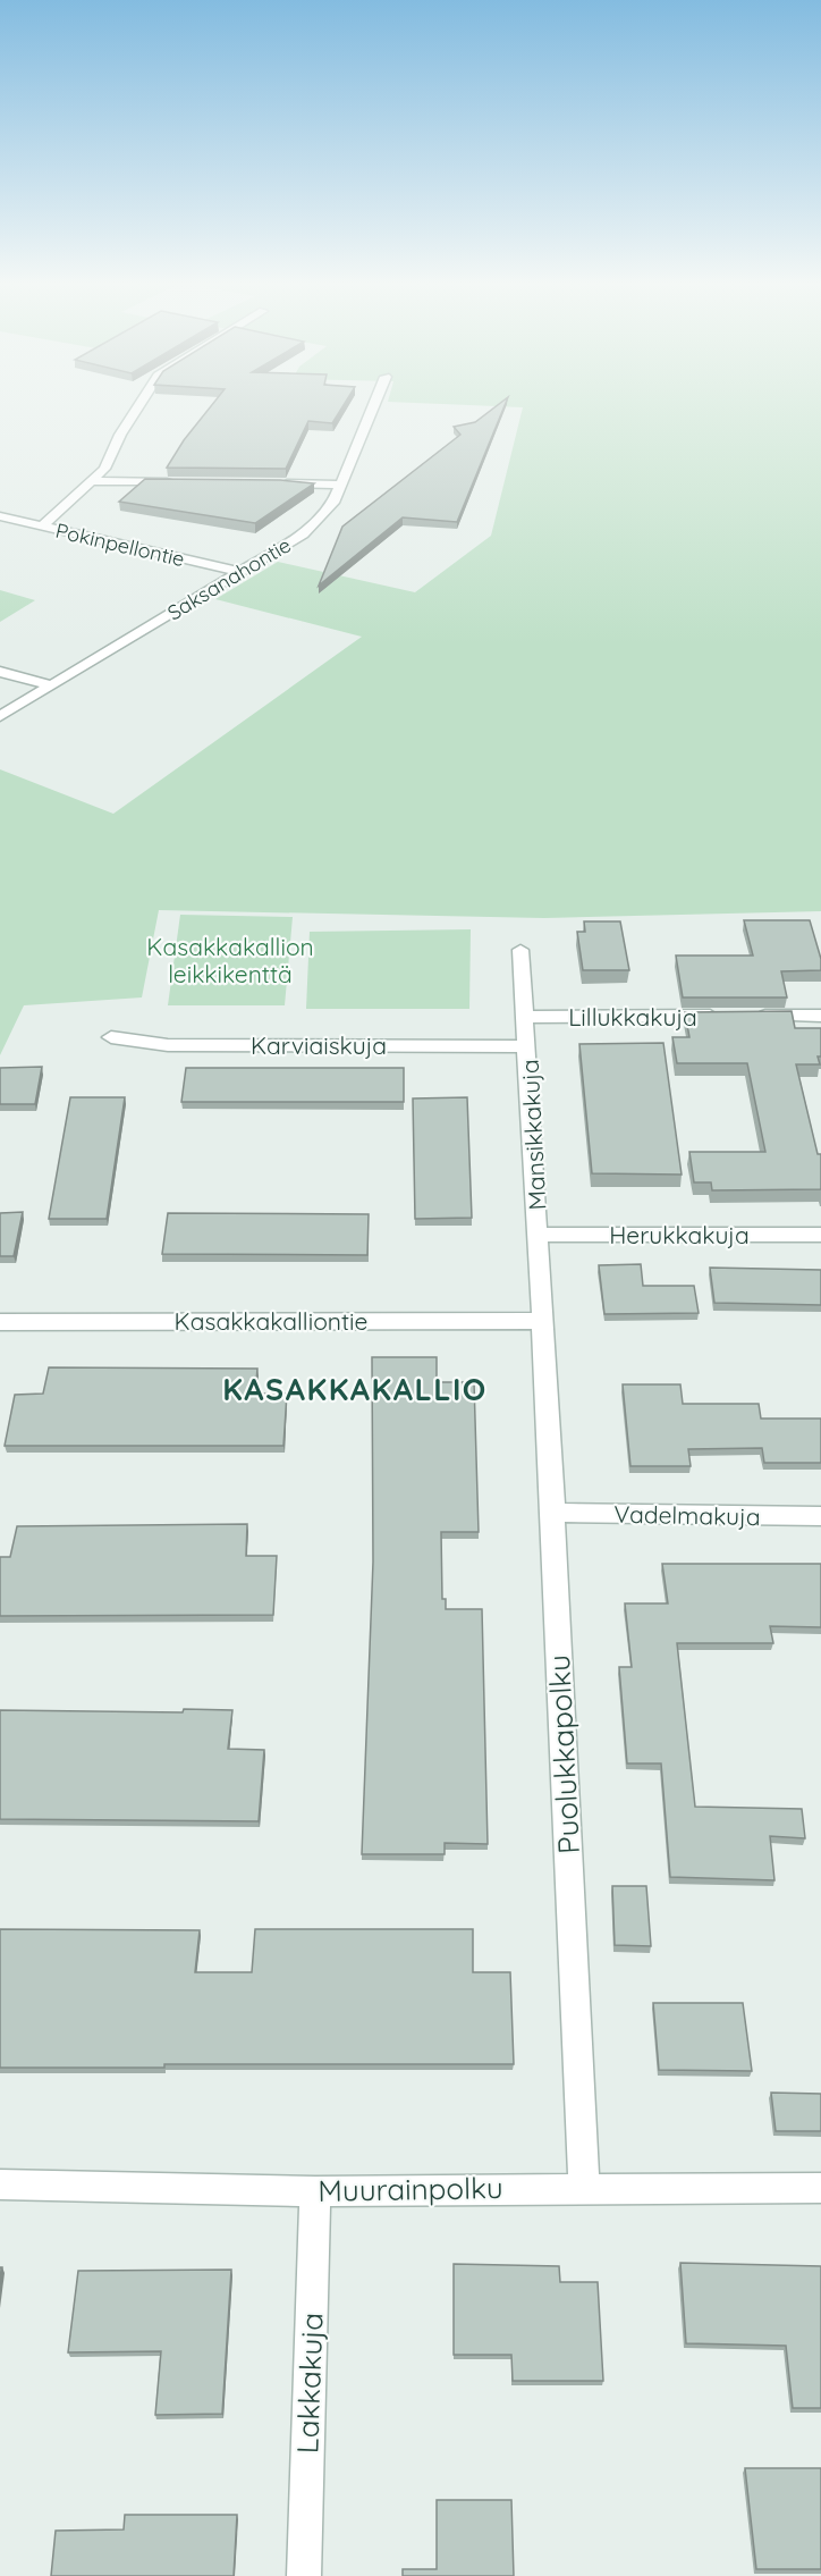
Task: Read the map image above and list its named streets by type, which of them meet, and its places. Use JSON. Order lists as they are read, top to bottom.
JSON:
{
  "streets": {
    "street": [
      "Pokinpellontie",
      "Saksanahontie",
      "Lillukkakuja",
      "Karviaiskuja",
      "Mansikkakuja",
      "Herukkakuja",
      "Kasakkakalliontie",
      "Vadelmakuja",
      "Puolukkapolku",
      "Muurainpolku",
      "Lakkakuja"
    ]
  },
  "crossings": [
    ["Pokinpellontie", "Saksanahontie"],
    ["Lillukkakuja", "Mansikkakuja"],
    ["Karviaiskuja", "Mansikkakuja"],
    ["Mansikkakuja", "Herukkakuja"],
    ["Mansikkakuja", "Kasakkakalliontie"],
    ["Mansikkakuja", "Puolukkapolku"],
    ["Kasakkakalliontie", "Puolukkapolku"],
    ["Vadelmakuja", "Puolukkapolku"],
    ["Puolukkapolku", "Muurainpolku"],
    ["Muurainpolku", "Lakkakuja"]
  ],
  "districts": ["KASAKKAKALLIO"],
  "parks": ["Kasakkakallion leikkikenttä"]
}
